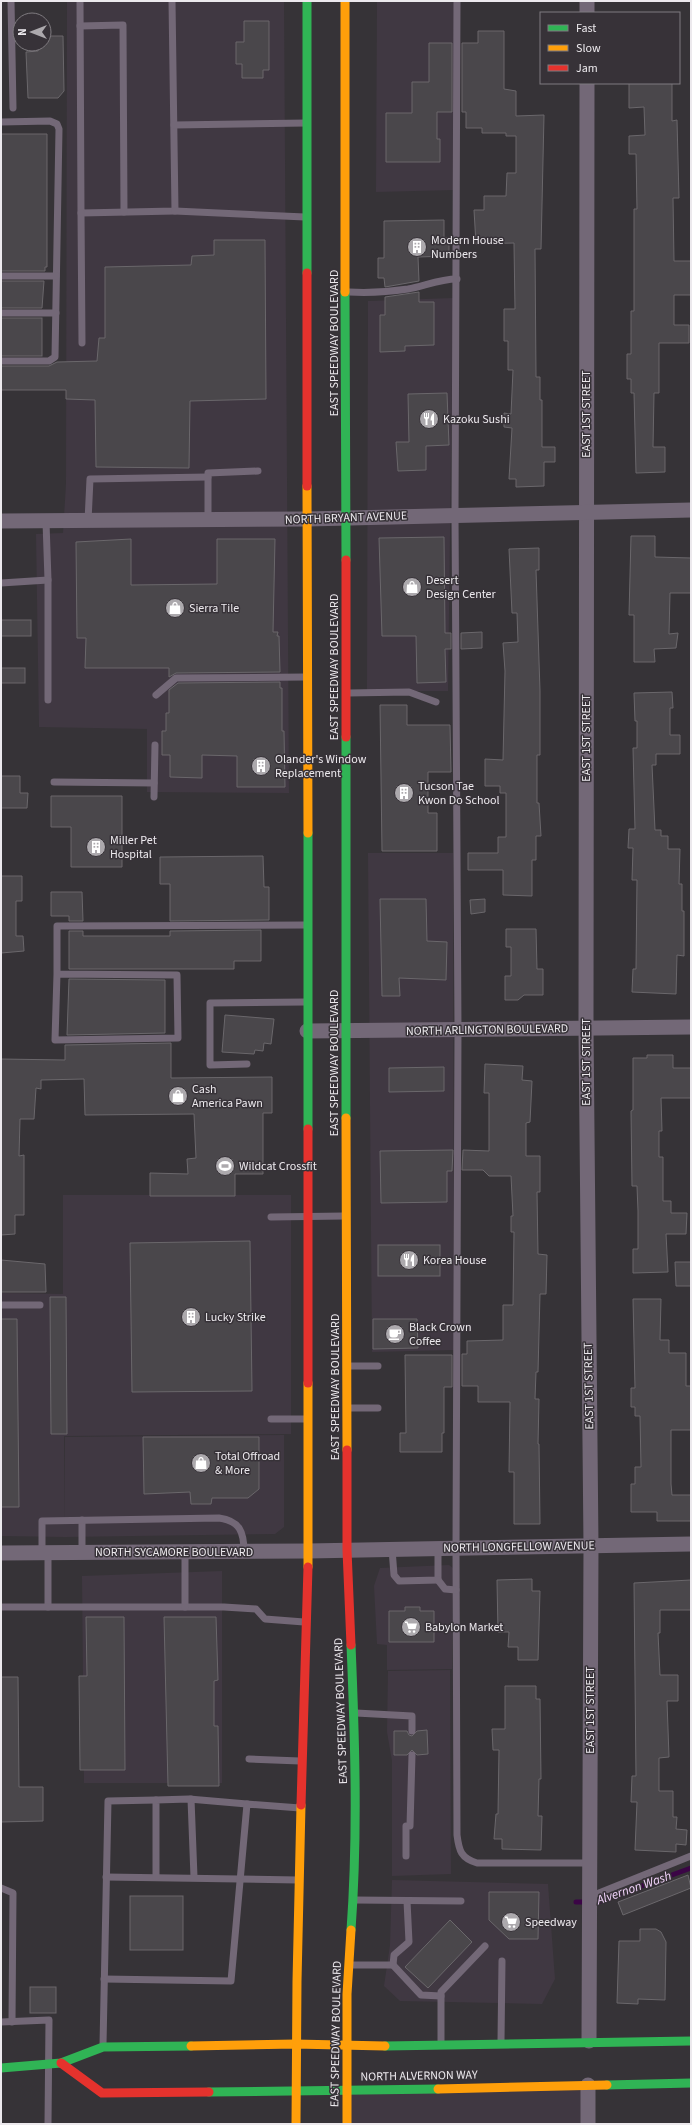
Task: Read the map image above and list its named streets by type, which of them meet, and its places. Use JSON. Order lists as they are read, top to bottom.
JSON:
{
  "streets": {
    "main road": ["EAST SPEEDWAY BOULEVARD", "NORTH ALVERNON WAY"],
    "street": [
      "EAST 1ST STREET",
      "NORTH BRYANT AVENUE",
      "NORTH ARLINGTON BOULEVARD",
      "NORTH LONGFELLOW AVENUE",
      "NORTH SYCAMORE BOULEVARD"
    ]
  },
  "crossings": [
    ["EAST SPEEDWAY BOULEVARD", "NORTH BRYANT AVENUE"],
    ["EAST SPEEDWAY BOULEVARD", "NORTH ARLINGTON BOULEVARD"],
    ["EAST SPEEDWAY BOULEVARD", "NORTH LONGFELLOW AVENUE"],
    ["EAST SPEEDWAY BOULEVARD", "NORTH SYCAMORE BOULEVARD"],
    ["EAST SPEEDWAY BOULEVARD", "NORTH ALVERNON WAY"],
    ["EAST 1ST STREET", "NORTH BRYANT AVENUE"],
    ["EAST 1ST STREET", "NORTH ARLINGTON BOULEVARD"],
    ["EAST 1ST STREET", "NORTH LONGFELLOW AVENUE"],
    ["NORTH LONGFELLOW AVENUE", "NORTH SYCAMORE BOULEVARD"]
  ],
  "water": ["Alvernon Wash"],
  "places": {
    "building": [
      "Modern House Numbers",
      "Olander's Window Replacement",
      "Tucson Tae Kwon Do School",
      "Miller Pet Hospital",
      "Lucky Strike"
    ],
    "restaurant": ["Kazoku Sushi", "Korea House"],
    "shop": [
      "Desert Design Center",
      "Sierra Tile",
      "Cash America Pawn",
      "Total Offroad & More"
    ],
    "sports": ["Wildcat Crossfit"],
    "cafe": ["Black Crown Coffee"],
    "supermarket": ["Babylon Market", "Speedway"]
  },
  "legend": ["Fast", "Slow", "Jam"],
  "north": "left"
}
